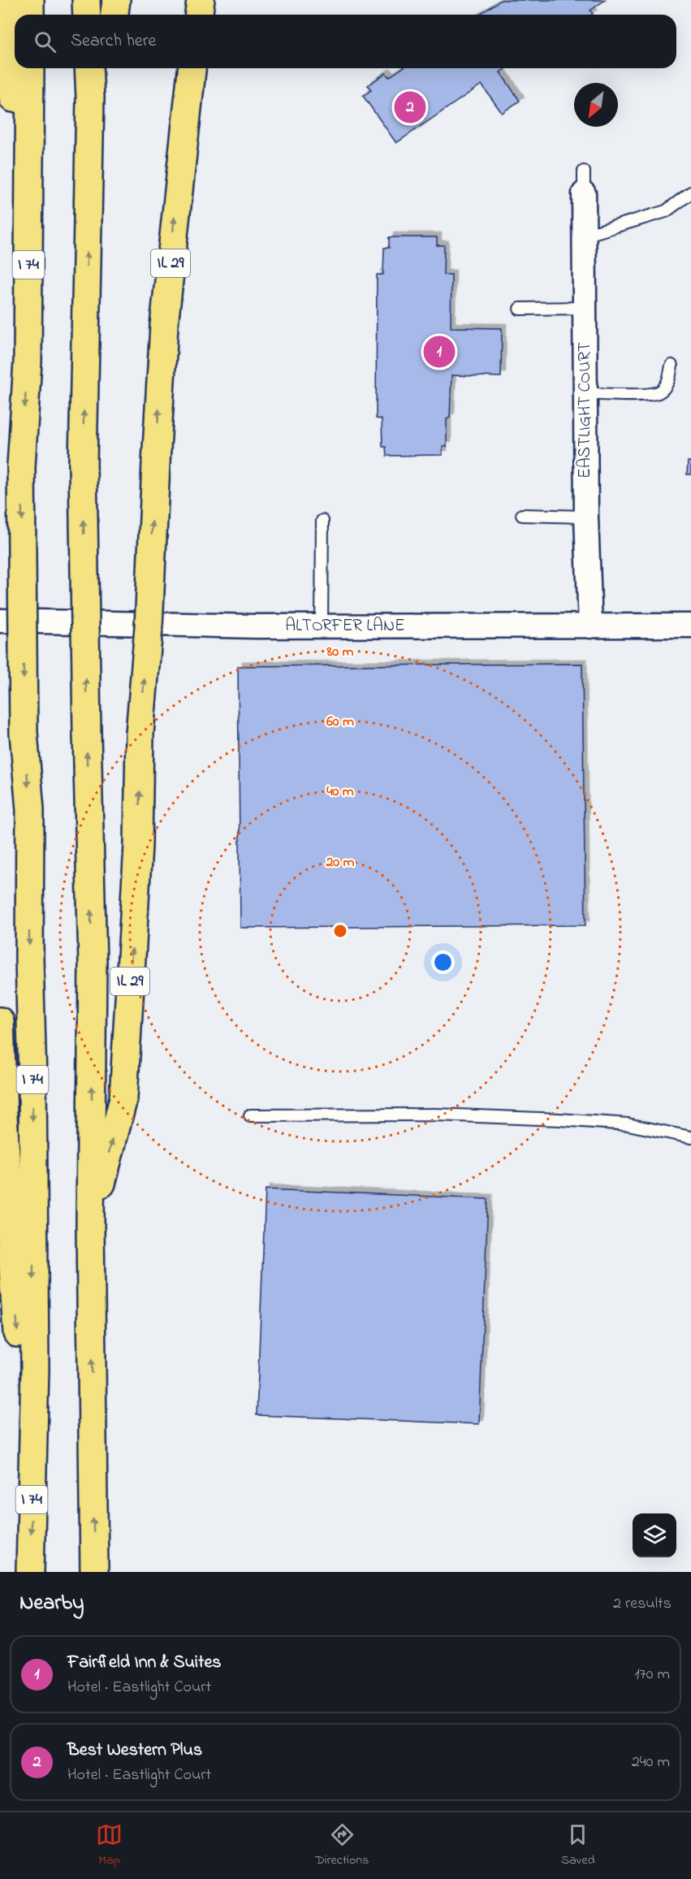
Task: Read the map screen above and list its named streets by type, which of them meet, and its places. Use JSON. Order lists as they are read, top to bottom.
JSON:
{
  "streets": {
    "highway": ["IL 29", "I 74"],
    "street": ["EASTLIGHT COURT", "ALTORFER LANE"]
  },
  "crossings": [
    ["EASTLIGHT COURT", "ALTORFER LANE"]
  ],
  "north": "bottom left",
  "page": {
    "search": "Search here",
    "pins": ["2", "1"],
    "heading": ["Nearby", "2 results"],
    "list": [
      {
        "mark": "1",
        "name": "Fairfield Inn & Suites",
        "note": "Hotel · Eastlight Court",
        "value": "170 m"
      },
      {
        "mark": "2",
        "name": "Best Western Plus",
        "note": "Hotel · Eastlight Court",
        "value": "240 m"
      }
    ],
    "nav": ["Map", "Directions", "Saved"]
  },
  "rings": [
    "80 m",
    "60 m",
    "40 m",
    "20 m"
  ]
}
